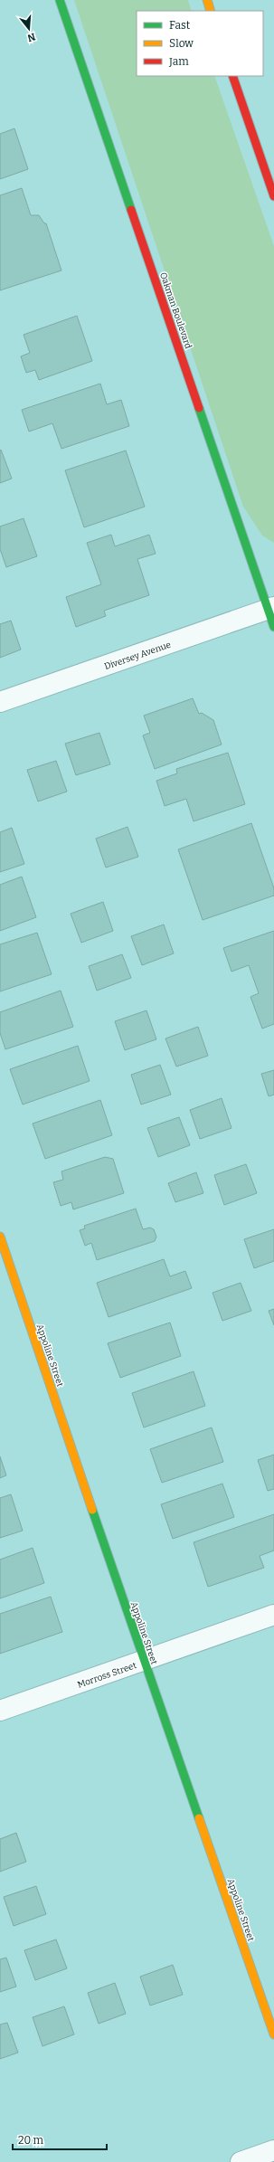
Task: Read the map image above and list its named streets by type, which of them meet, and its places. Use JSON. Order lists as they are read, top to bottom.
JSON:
{
  "streets": {
    "street": [
      "Oakman Boulevard",
      "Diversey Avenue",
      "Appoline Street",
      "Morross Street"
    ]
  },
  "crossings": [
    ["Oakman Boulevard", "Diversey Avenue"],
    ["Appoline Street", "Morross Street"]
  ],
  "legend": ["Fast", "Slow", "Jam"],
  "scale_bar": "20 m",
  "north": "bottom"
}
